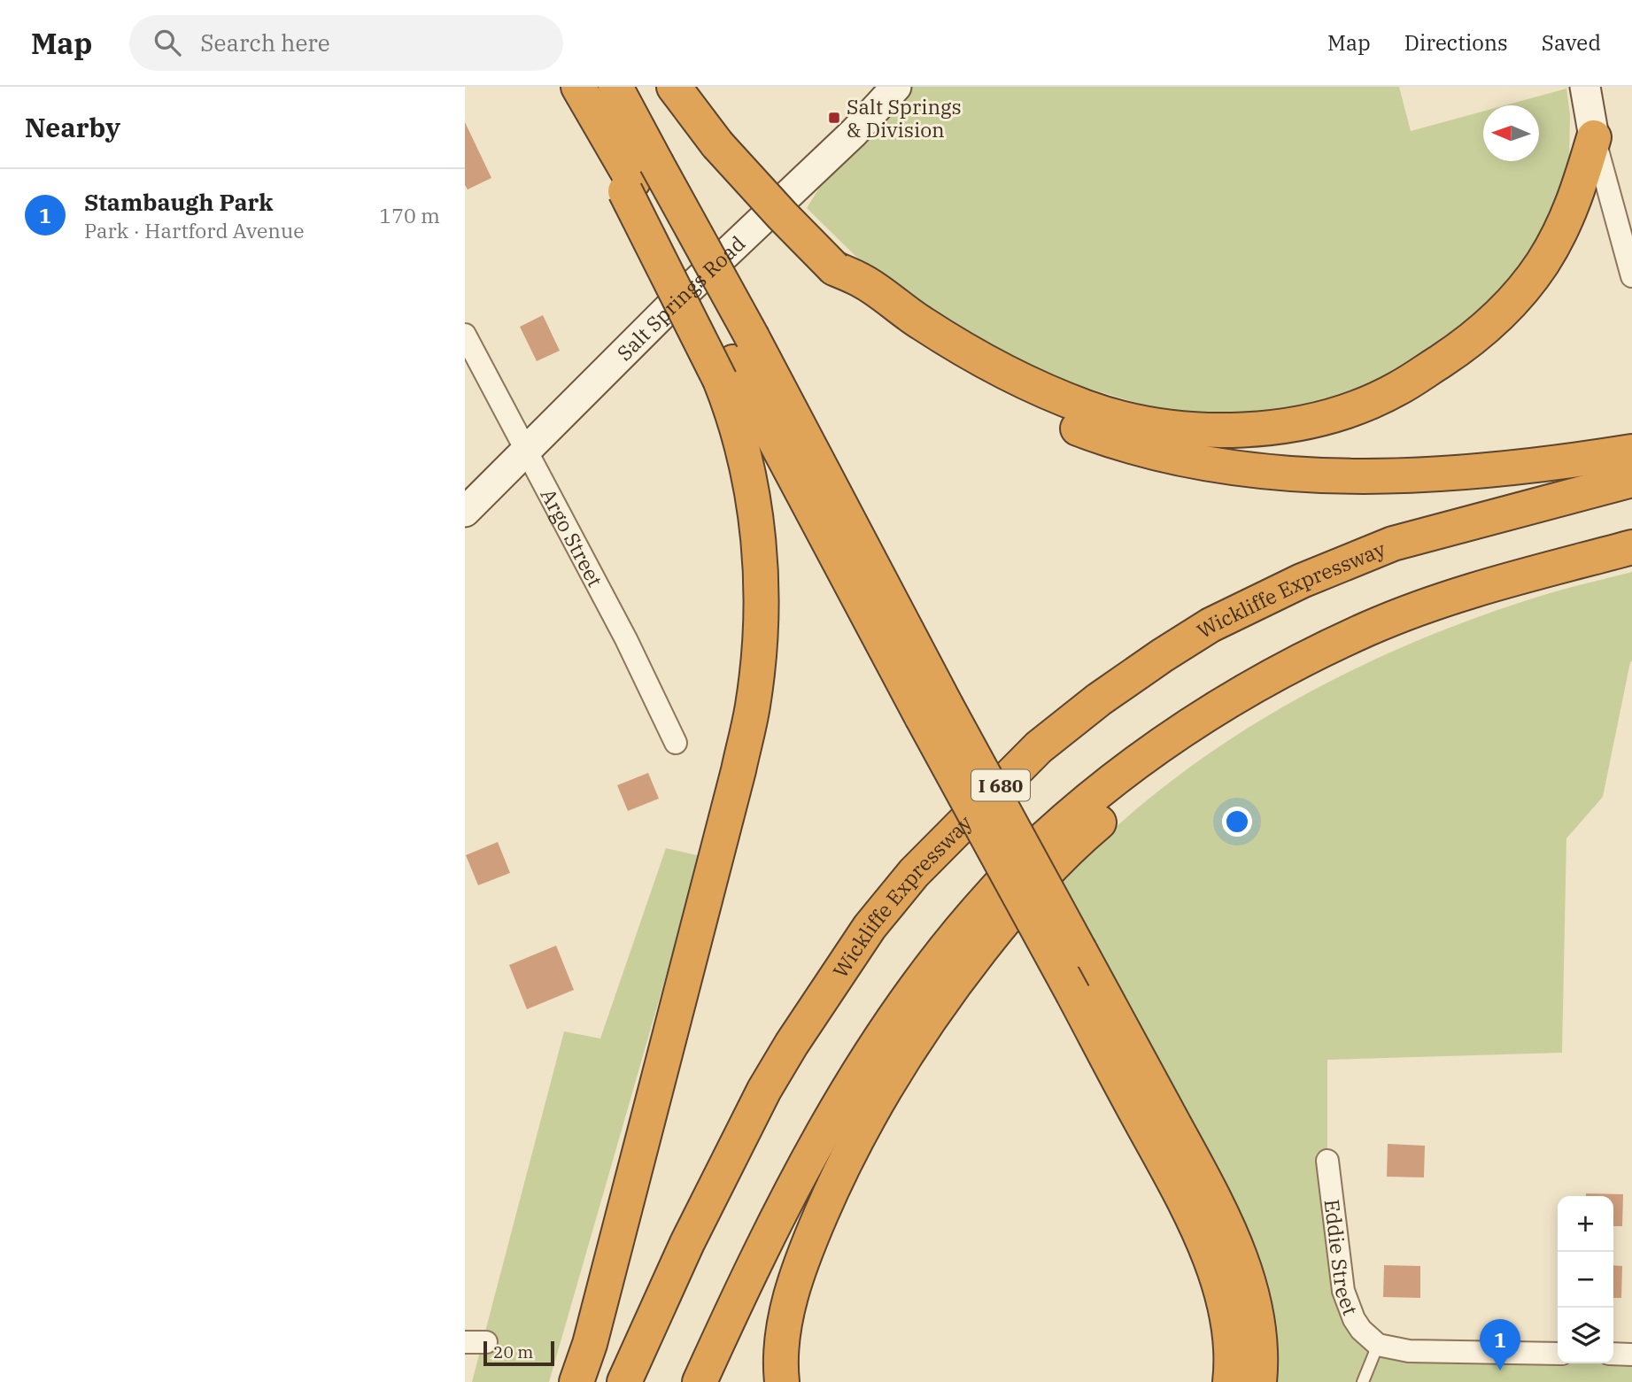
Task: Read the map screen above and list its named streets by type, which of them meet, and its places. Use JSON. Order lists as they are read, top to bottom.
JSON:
{
  "streets": {
    "highway": ["Wickliffe Expressway", "I 680"],
    "street": ["Salt Springs Road", "Argo Street", "Eddie Street"]
  },
  "crossings": [
    ["Salt Springs Road", "Argo Street"]
  ],
  "places": {
    "transit": ["Salt Springs & Division"]
  },
  "scale_bar": "20 m",
  "north": "left",
  "page": {
    "header": "Map",
    "search": "Search here",
    "nav": ["Map", "Directions", "Saved"],
    "heading": "Nearby",
    "list": [
      {
        "mark": "1",
        "name": "Stambaugh Park",
        "note": "Park · Hartford Avenue",
        "value": "170 m"
      }
    ],
    "map_buttons": ["+", "−"],
    "pins": "1",
    "scale": "20 m"
  }
}
